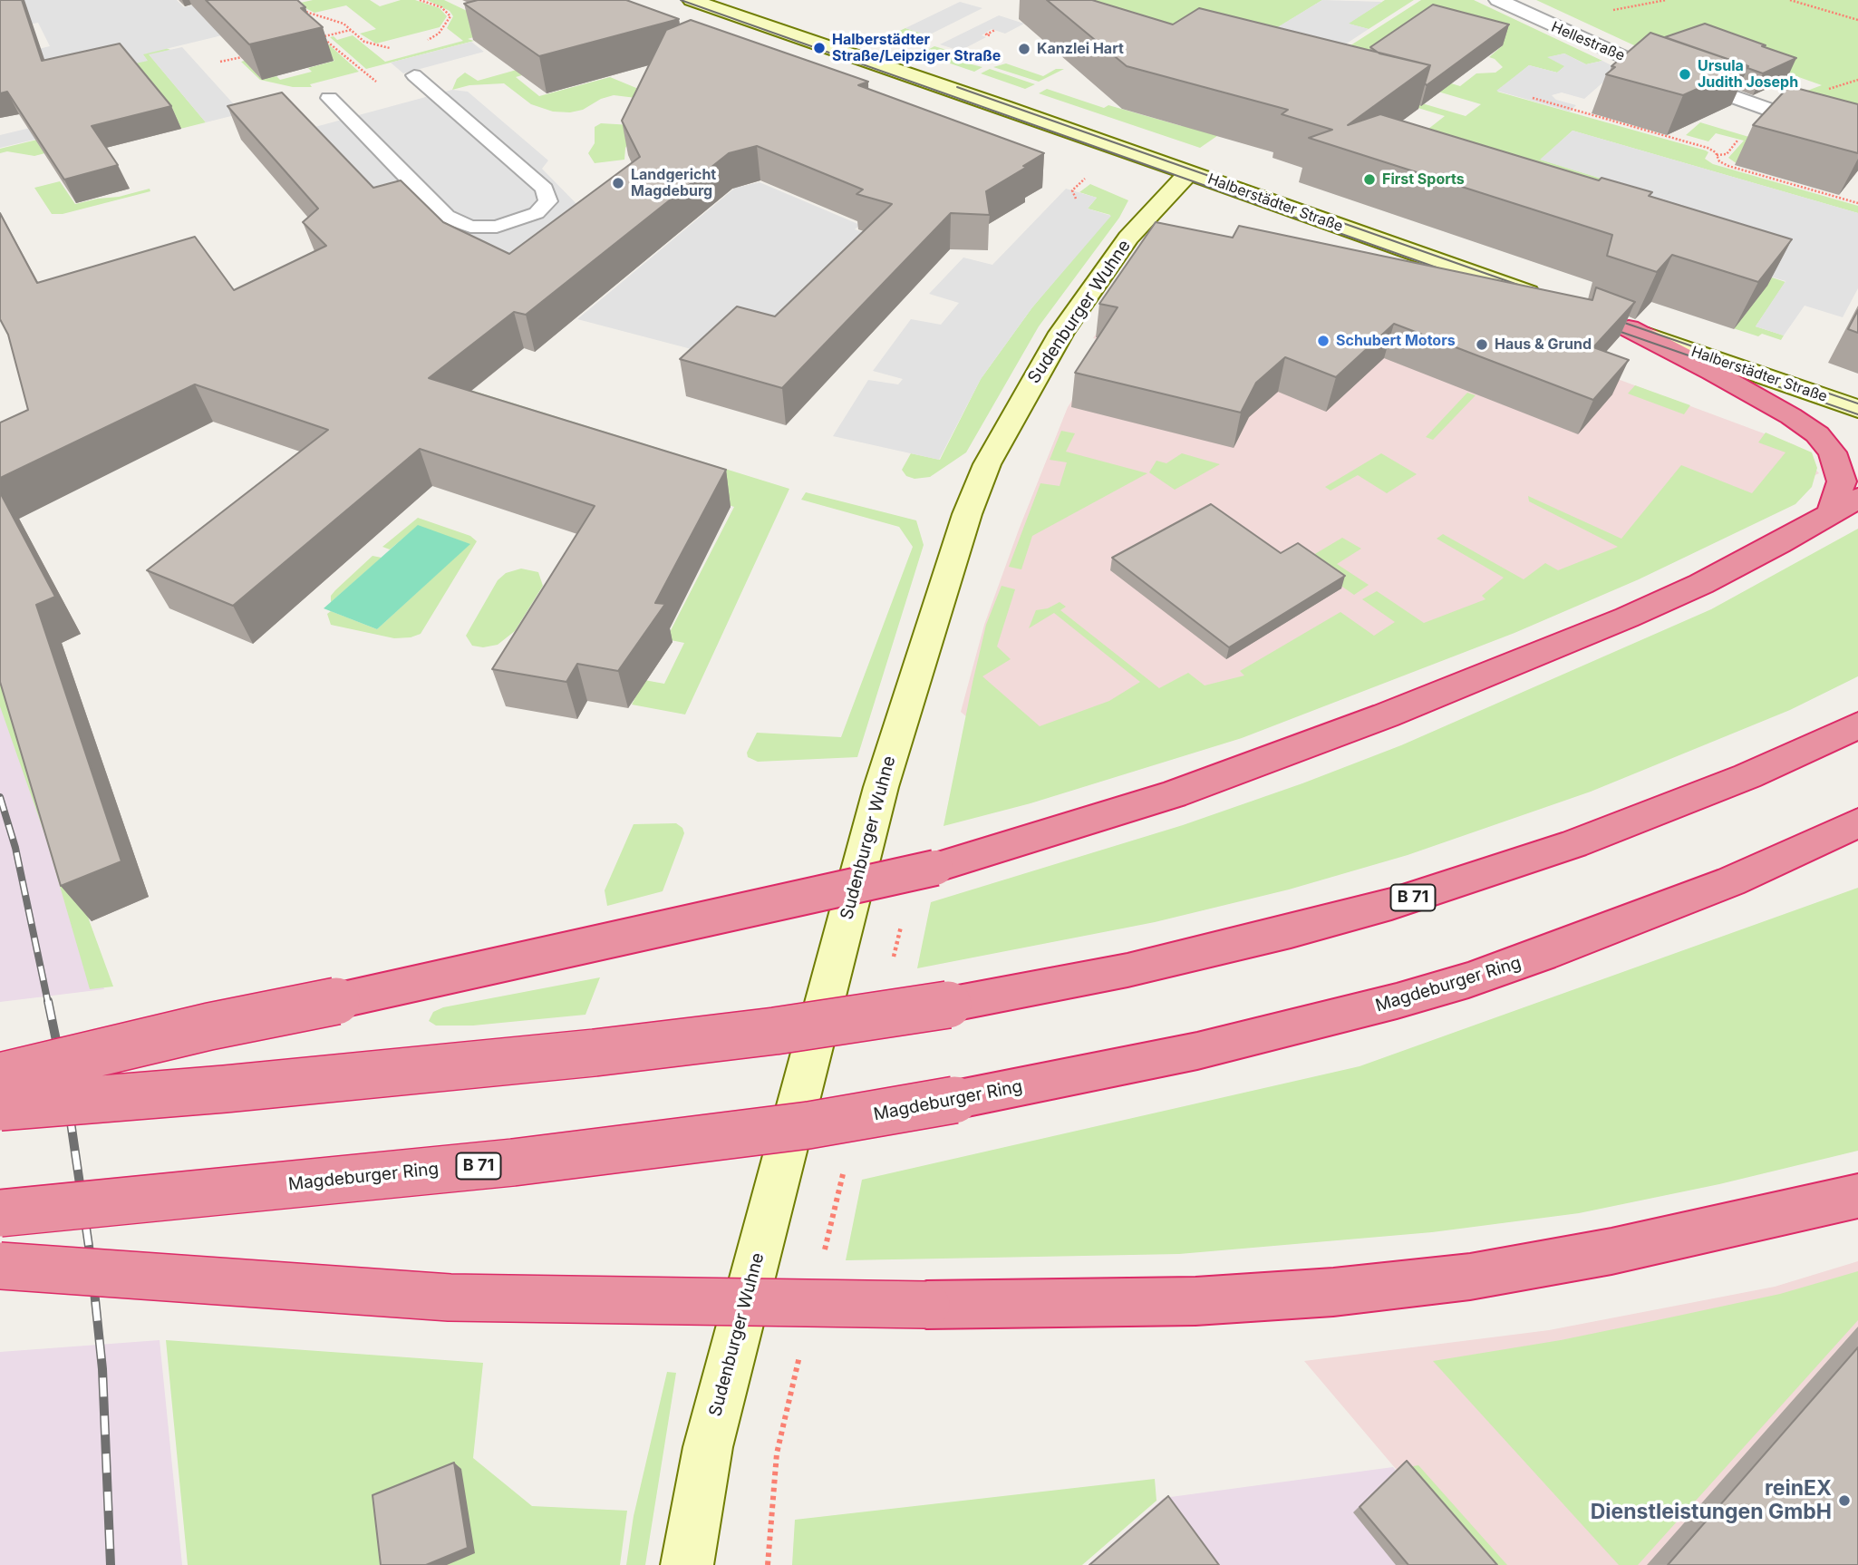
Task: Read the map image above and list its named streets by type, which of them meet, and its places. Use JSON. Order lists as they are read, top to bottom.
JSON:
{
  "streets": {
    "highway": ["B 71", "Magdeburger Ring"],
    "main road": ["Halberstädter Straße", "Sudenburger Wuhne"],
    "street": ["Hellestraße"]
  },
  "crossings": [
    ["Halberstädter Straße", "Sudenburger Wuhne"]
  ],
  "places": [
    "Halberstädter Straße/Leipziger Straße",
    "Kanzlei Hart",
    "Ursula Judith Joseph",
    "First Sports",
    "Landgericht Magdeburg",
    "Schubert Motors",
    "Haus & Grund",
    "reinEX Dienstleistungen GmbH"
  ]
}
